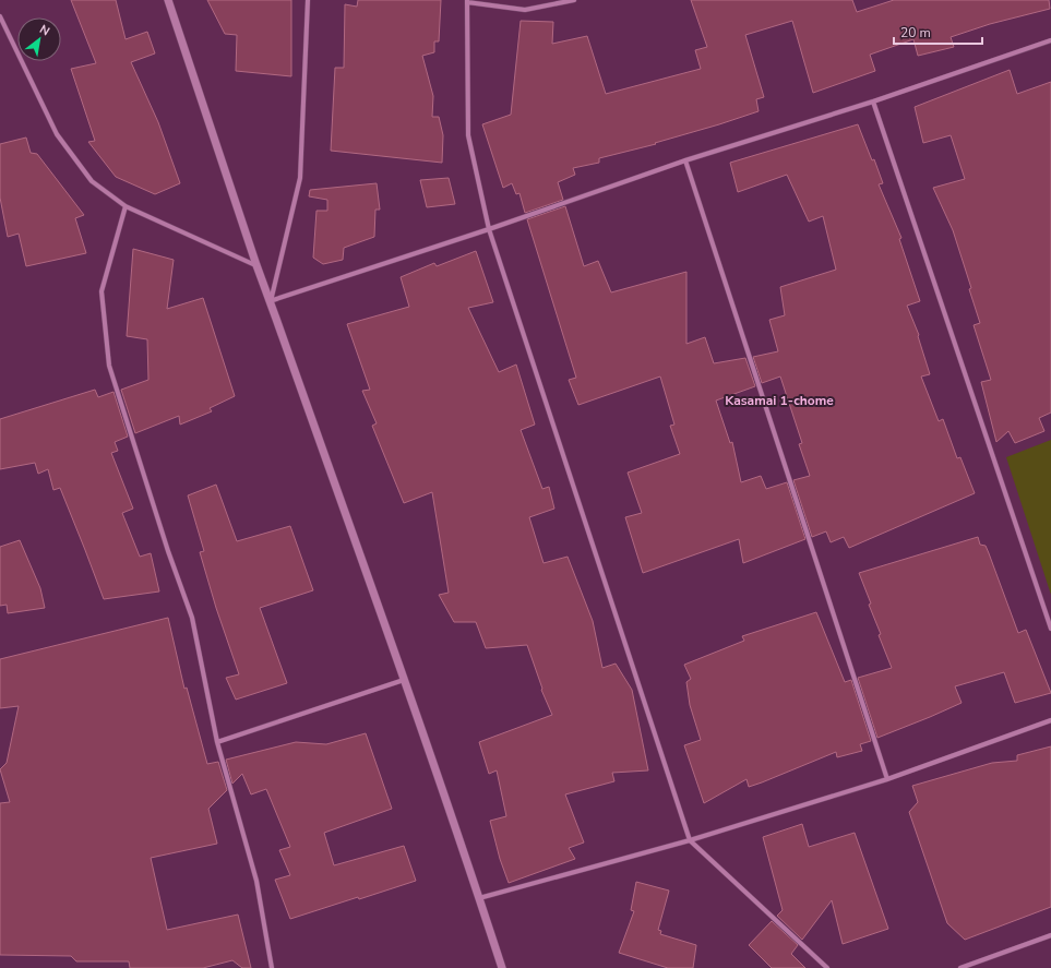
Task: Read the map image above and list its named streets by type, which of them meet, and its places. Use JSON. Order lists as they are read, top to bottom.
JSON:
{
  "districts": ["Kasamai 1-chome"],
  "scale_bar": "20 m",
  "north": "top right"
}
